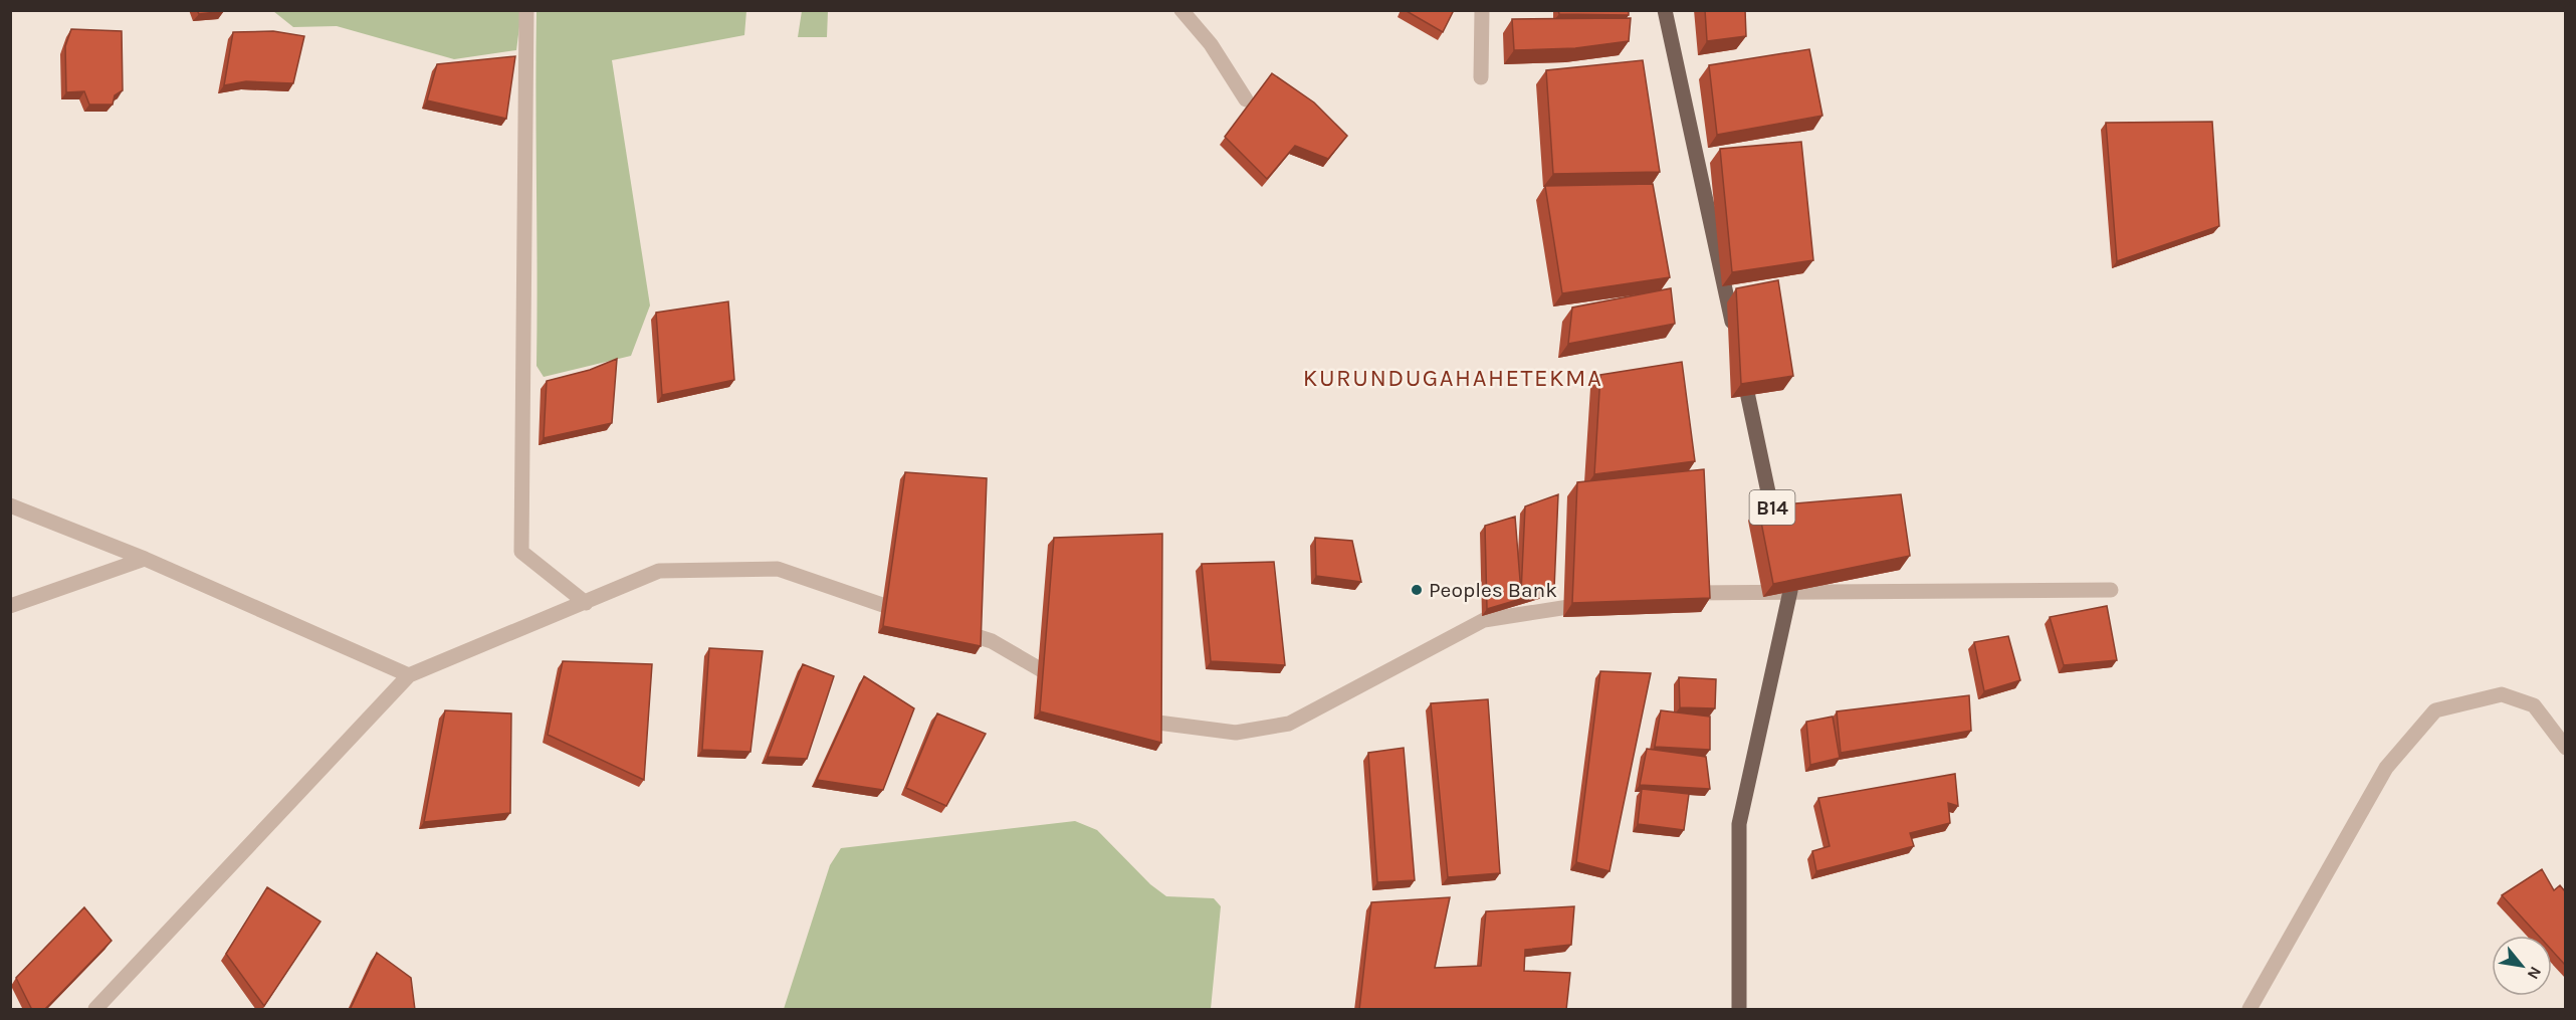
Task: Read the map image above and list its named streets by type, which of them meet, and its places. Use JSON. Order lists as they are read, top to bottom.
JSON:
{
  "streets": {
    "main road": ["B14"]
  },
  "districts": ["KURUNDUGAHAHETEKMA"],
  "places": ["Peoples Bank"],
  "north": "bottom right"
}
